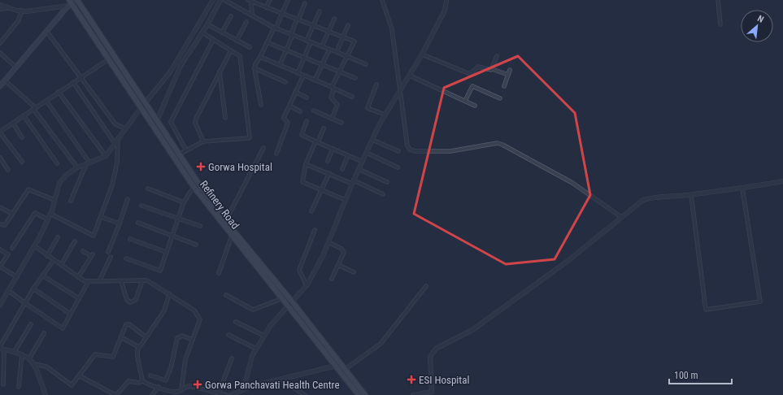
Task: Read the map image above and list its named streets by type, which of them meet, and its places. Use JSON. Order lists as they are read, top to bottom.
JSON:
{
  "streets": {
    "main road": ["Refinery Road"]
  },
  "places": {
    "health": ["Gorwa Hospital", "ESI Hospital", "Gorwa Panchavati Health Centre"]
  },
  "scale_bar": "100 m",
  "north": "top right"
}
